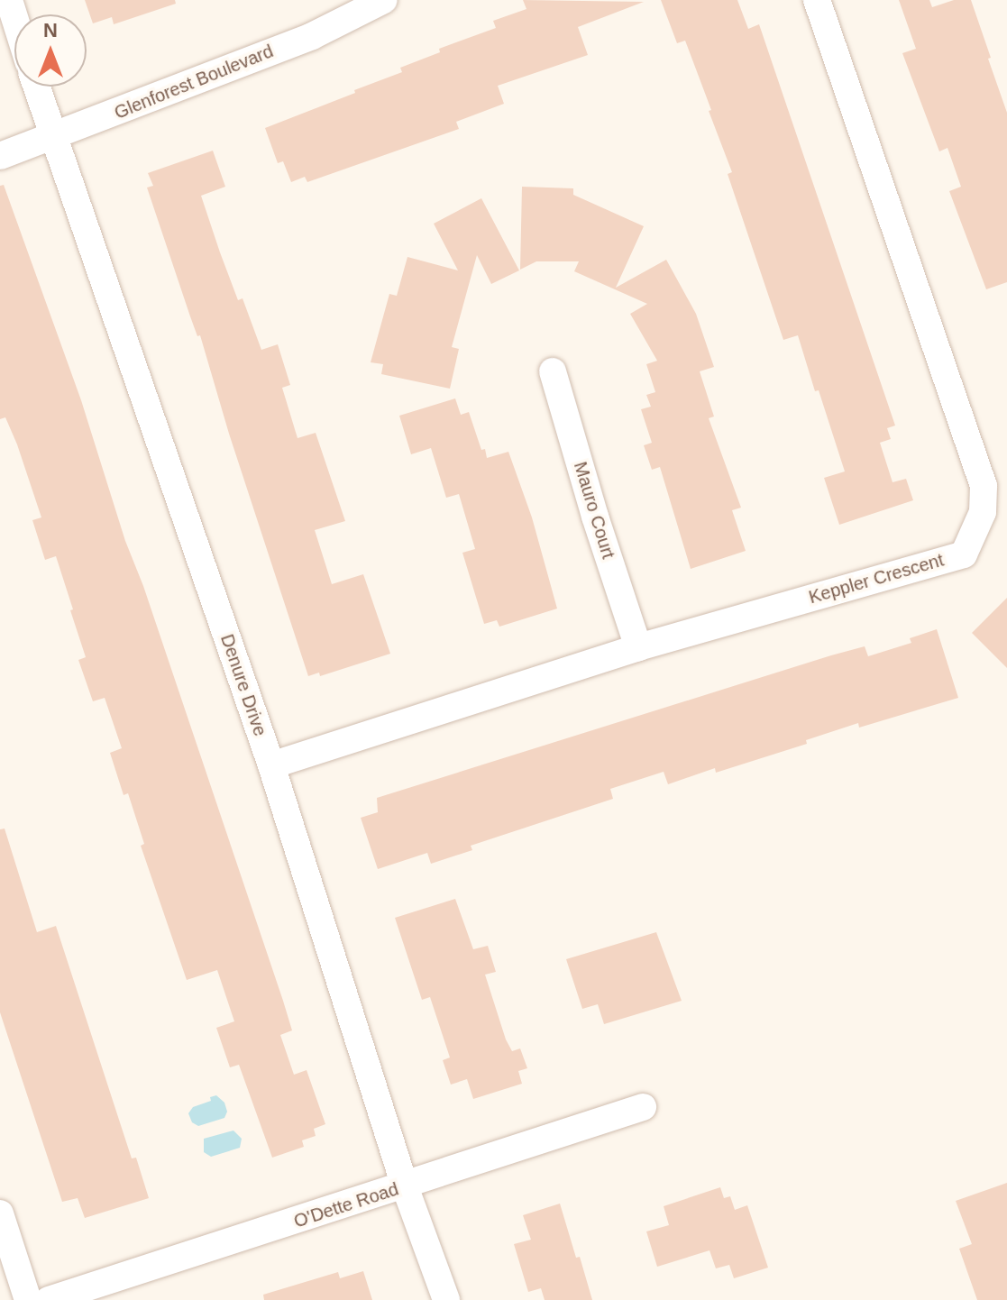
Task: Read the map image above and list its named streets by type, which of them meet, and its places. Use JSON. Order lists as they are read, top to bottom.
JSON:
{
  "streets": {
    "street": [
      "Glenforest Boulevard",
      "Mauro Court",
      "Keppler Crescent",
      "Denure Drive",
      "O'Dette Road"
    ]
  },
  "crossings": [
    ["Glenforest Boulevard", "Denure Drive"],
    ["Mauro Court", "Keppler Crescent"],
    ["Keppler Crescent", "Denure Drive"],
    ["Denure Drive", "O'Dette Road"]
  ],
  "north": "top"
}
